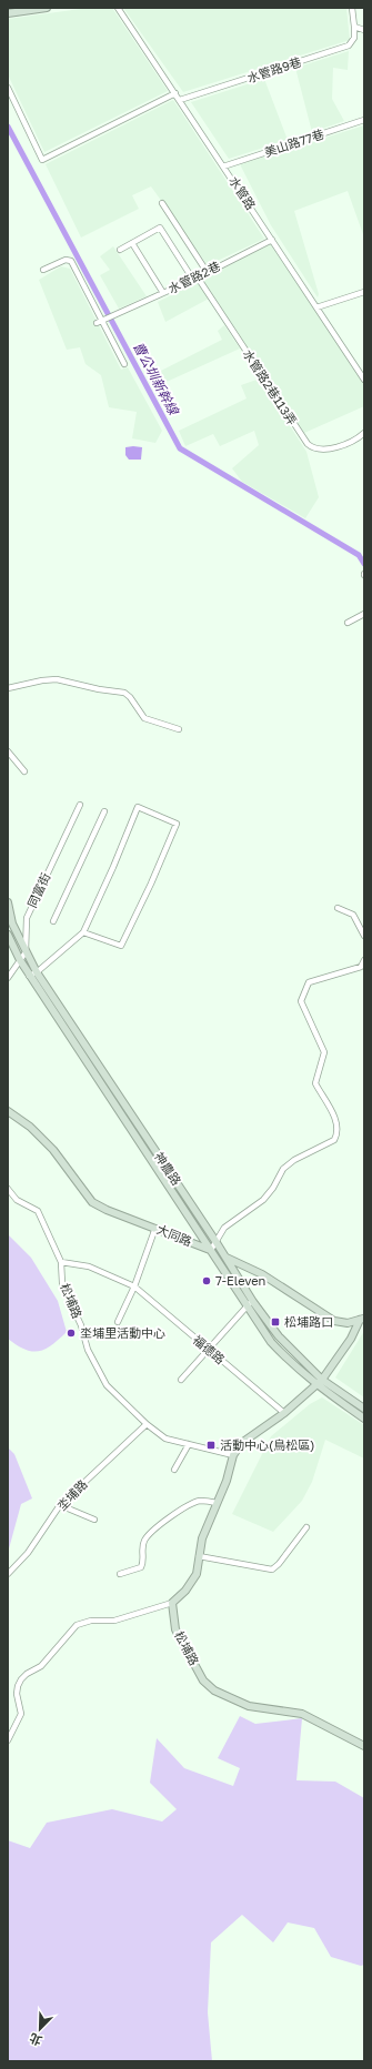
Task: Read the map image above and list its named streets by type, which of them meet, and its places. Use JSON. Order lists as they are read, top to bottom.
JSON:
{
  "streets": {
    "street": [
      "水管路9巷",
      "美山路77巷",
      "水管路",
      "水管路2巷",
      "水管路2巷113弄",
      "同富街",
      "神農路",
      "大同路",
      "松埔路",
      "福德路",
      "坔埔路"
    ]
  },
  "crossings": [
    ["水管路9巷", "水管路"],
    ["美山路77巷", "水管路"],
    ["水管路", "水管路2巷"],
    ["水管路2巷", "水管路2巷113弄"],
    ["同富街", "神農路"],
    ["神農路", "大同路"],
    ["松埔路", "福德路"],
    ["松埔路", "坔埔路"]
  ],
  "water": ["曹公圳新幹線"],
  "places": {
    "other": ["7-Eleven", "坔埔里活動中心"],
    "transit": ["松埔路口", "活動中心(鳥松區)"]
  },
  "north": "bottom left"
}
